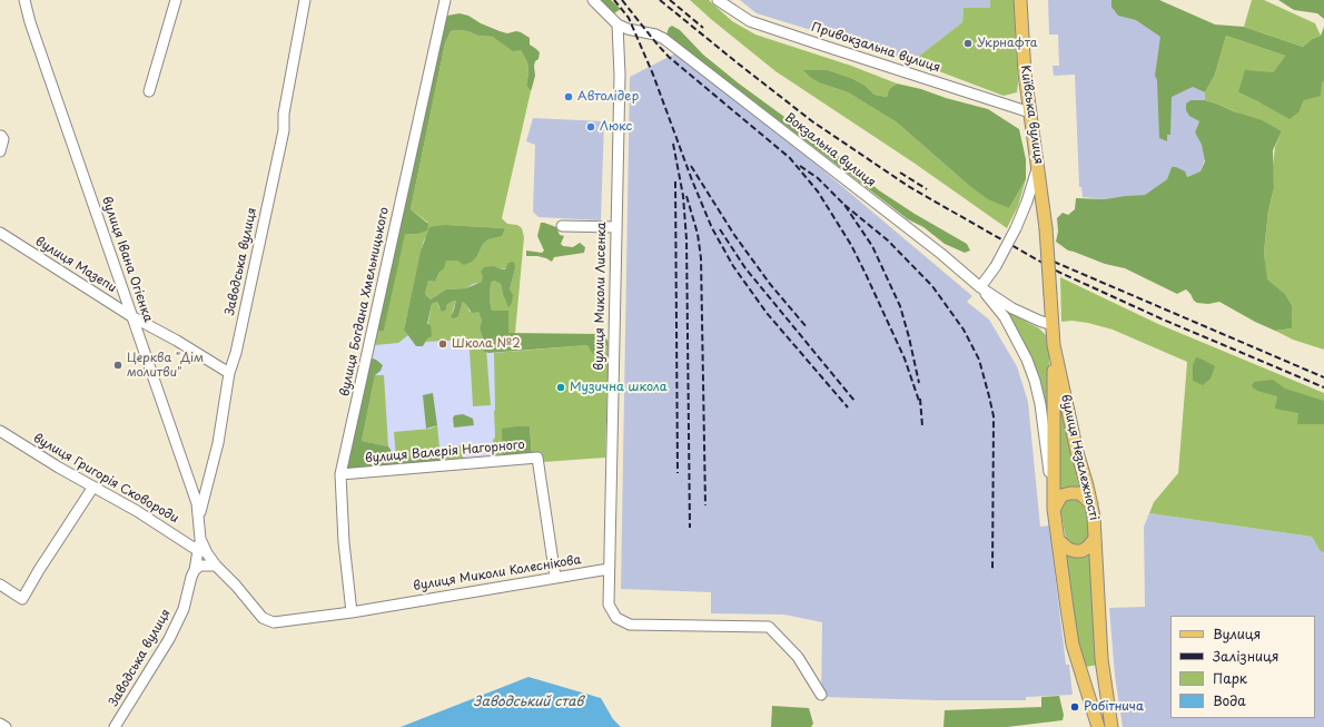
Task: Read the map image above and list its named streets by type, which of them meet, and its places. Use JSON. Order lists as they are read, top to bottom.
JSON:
{
  "streets": {
    "main road": ["Київська вулиця", "вулиця Незалежності"],
    "street": [
      "Привокзальна вулиця",
      "Вокзальна вулиця",
      "вулиця Івана Огієнка",
      "Заводська вулиця",
      "вулиця Мазепи",
      "вулиця Миколи Лисенка",
      "вулиця Богдана Хмельницького",
      "вулиця Валерія Нагорного",
      "вулиця Григорія Сковороди",
      "вулиця Миколи Колеснікова"
    ]
  },
  "crossings": [
    ["Привокзальна вулиця", "Київська вулиця"],
    ["Київська вулиця", "вулиця Незалежності"],
    ["Вокзальна вулиця", "вулиця Миколи Лисенка"],
    ["Вокзальна вулиця", "вулиця Незалежності"],
    ["вулиця Івана Огієнка", "Заводська вулиця"],
    ["вулиця Івана Огієнка", "вулиця Мазепи"],
    ["Заводська вулиця", "вулиця Мазепи"],
    ["Заводська вулиця", "вулиця Григорія Сковороди"],
    ["Заводська вулиця", "вулиця Миколи Колеснікова"],
    ["вулиця Миколи Лисенка", "вулиця Миколи Колеснікова"],
    ["вулиця Богдана Хмельницького", "вулиця Валерія Нагорного"],
    ["вулиця Богдана Хмельницького", "вулиця Миколи Колеснікова"],
    ["вулиця Валерія Нагорного", "вулиця Миколи Колеснікова"]
  ],
  "water": ["Заводський став"],
  "places": [
    "Укрнафта",
    "Автолідер",
    "Люкс",
    "Школа №2",
    "Церква \"Дім молитви\"",
    "Музична школа",
    "Робітнича"
  ],
  "legend": [
    "Вулиця",
    "Залізниця",
    "Парк",
    "Вода"
  ]
}
